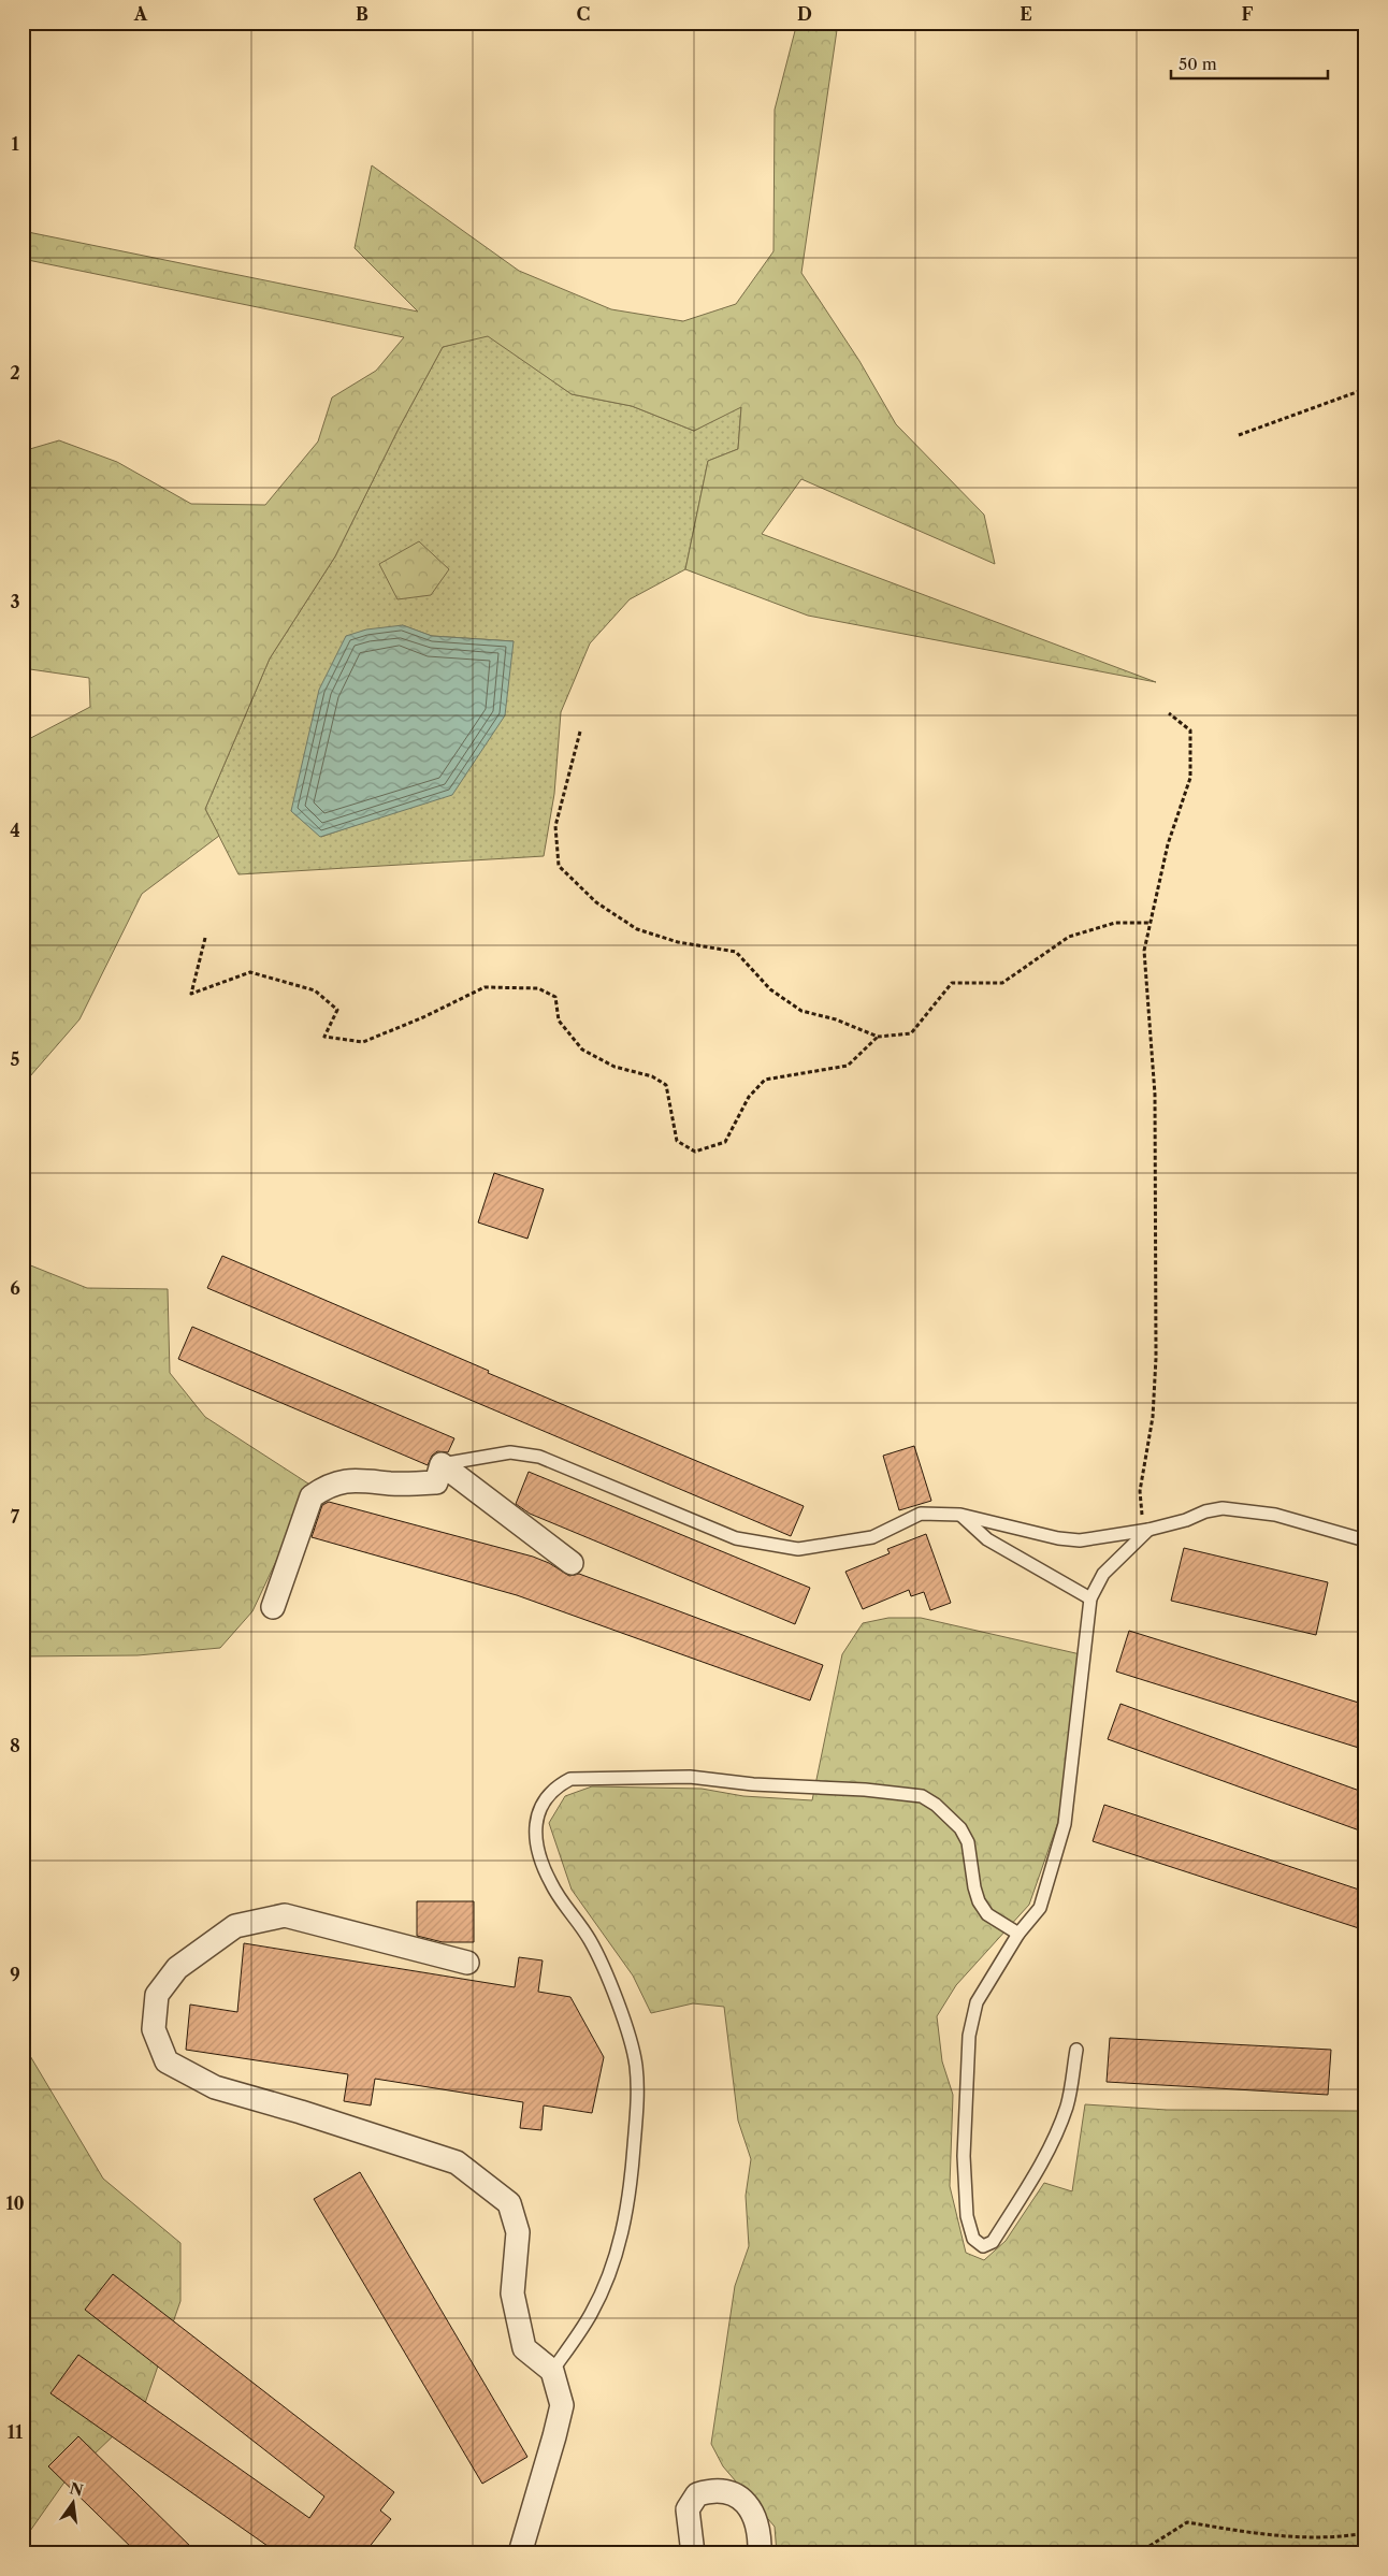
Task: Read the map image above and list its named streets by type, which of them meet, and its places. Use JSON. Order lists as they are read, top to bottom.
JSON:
{
  "scale_bar": "50 m",
  "north": "top",
  "grid": {
    "columns": [
      "A",
      "B",
      "C",
      "D",
      "E",
      "F"
    ],
    "rows": [
      "1",
      "2",
      "3",
      "4",
      "5",
      "6",
      "7",
      "8",
      "9",
      "10",
      "11"
    ]
  }
}
